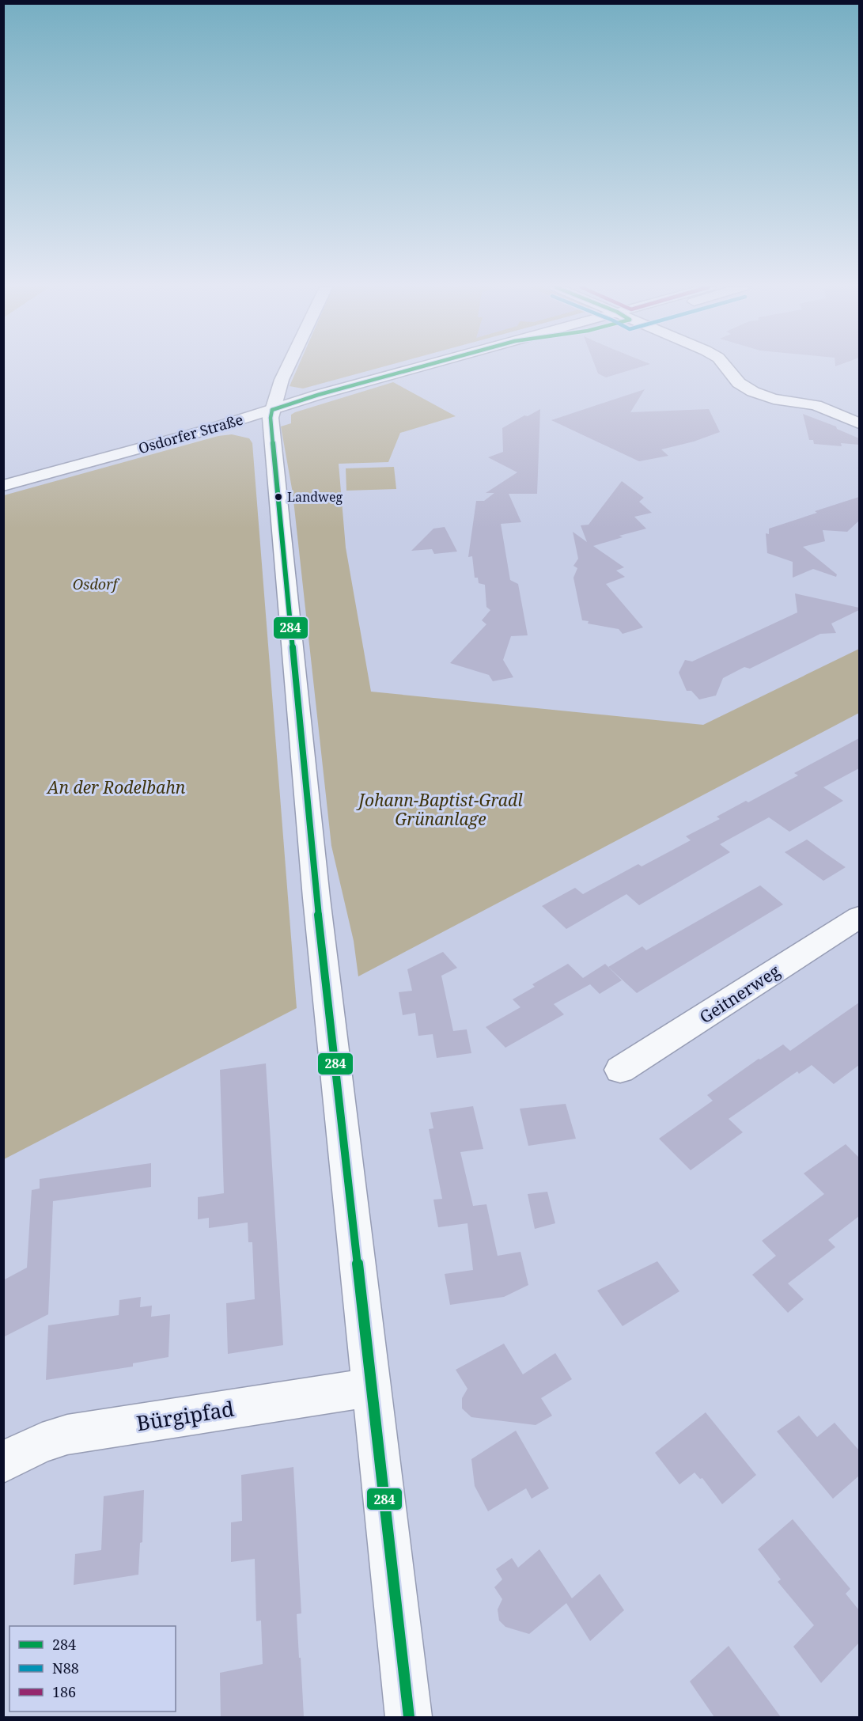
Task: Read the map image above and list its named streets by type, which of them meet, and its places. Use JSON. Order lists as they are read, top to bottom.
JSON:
{
  "streets": {
    "street": ["Osdorfer Straße", "Geitnerweg", "Bürgipfad"]
  },
  "parks": ["Osdorf", "An der Rodelbahn", "Johann-Baptist-Gradl Grünanlage"],
  "places": ["Landweg"],
  "lines": ["transit line 284"],
  "legend": ["284", "N88", "186"]
}
